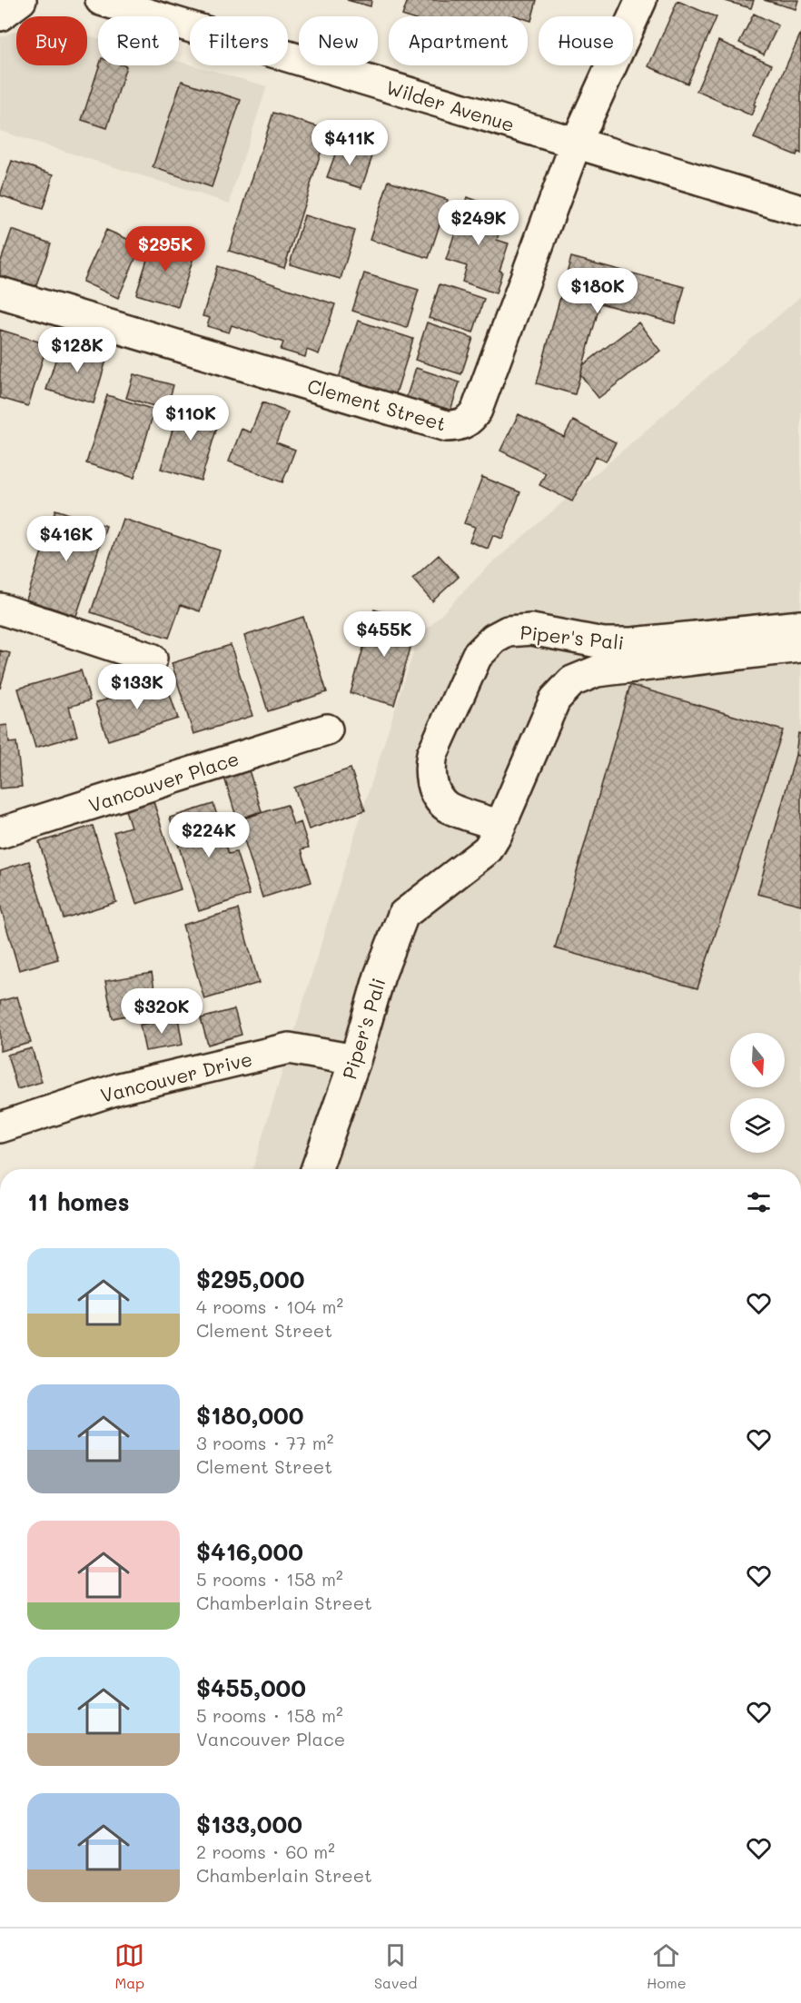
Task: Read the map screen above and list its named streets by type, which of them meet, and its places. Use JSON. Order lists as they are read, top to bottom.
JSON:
{
  "streets": {
    "street": [
      "Wilder Avenue",
      "Clement Street",
      "Piper's Pali",
      "Vancouver Place",
      "Vancouver Drive"
    ]
  },
  "crossings": [
    ["Wilder Avenue", "Clement Street"],
    ["Piper's Pali", "Vancouver Drive"]
  ],
  "north": "bottom",
  "page": {
    "chip": [
      "Buy",
      "Rent",
      "Filters",
      "New",
      "Apartment",
      "House"
    ],
    "price": [
      "$411K",
      "$249K",
      "$295K",
      "$180K",
      "$128K",
      "$110K",
      "$416K",
      "$455K",
      "$133K",
      "$224K",
      "$320K"
    ],
    "heading": "11 homes",
    "list": [
      {
        "name": "$295,000",
        "note": "4 rooms · 104 m² · Clement Street"
      },
      {
        "name": "$180,000",
        "note": "3 rooms · 77 m² · Clement Street"
      },
      {
        "name": "$416,000",
        "note": "5 rooms · 158 m² · Chamberlain Street"
      },
      {
        "name": "$455,000",
        "note": "5 rooms · 158 m² · Vancouver Place"
      },
      {
        "name": "$133,000",
        "note": "2 rooms · 60 m² · Chamberlain Street"
      }
    ],
    "tabs": ["Map", "Saved", "Home"]
  }
}
